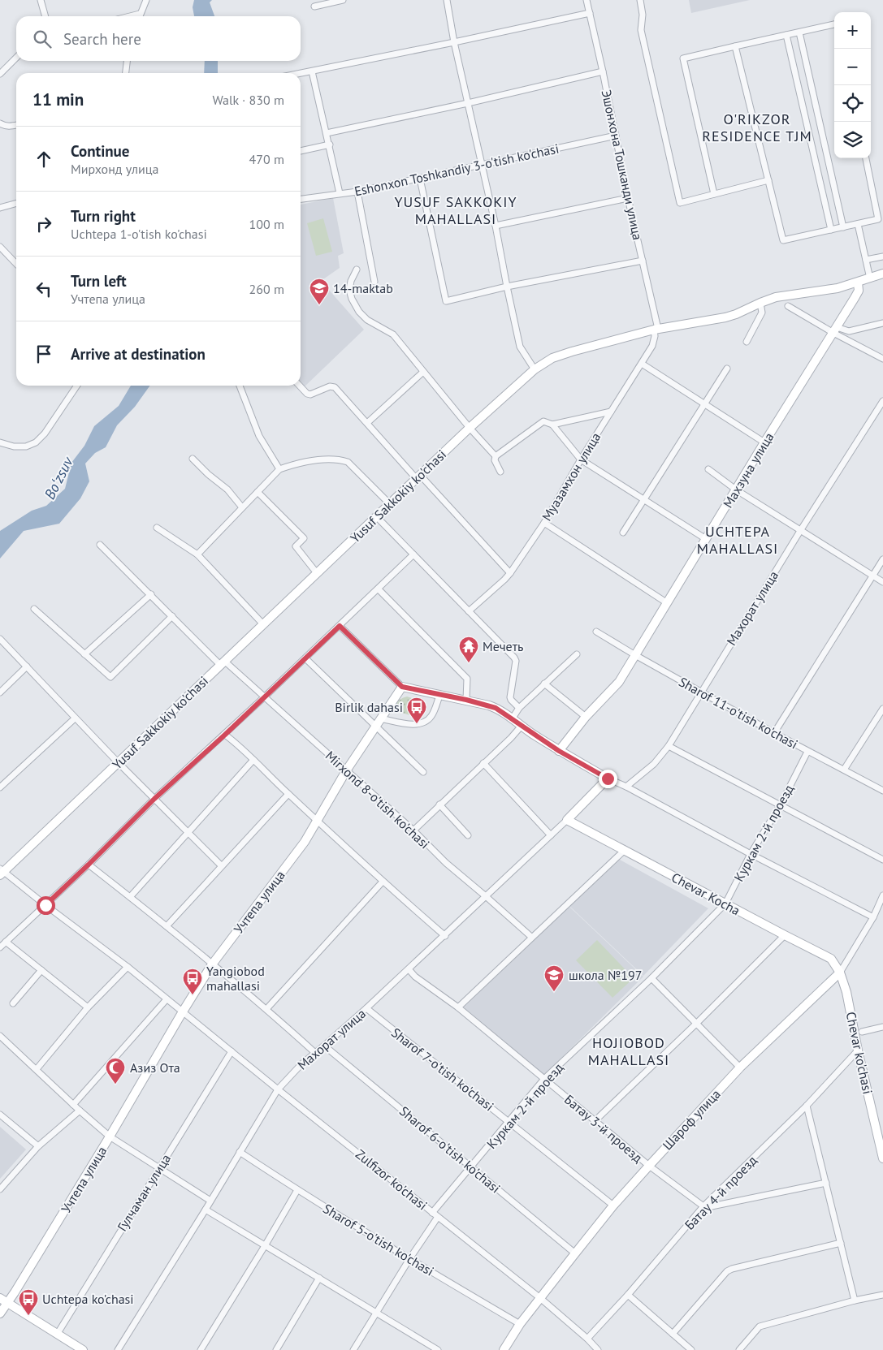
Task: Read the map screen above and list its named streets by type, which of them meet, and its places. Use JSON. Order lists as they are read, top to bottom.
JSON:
{
  "streets": {
    "street": [
      "Эшонхона Тошканди улица",
      "Eshonxon Toshkandiy 3-o'tish ko'chasi",
      "Махзуна улица",
      "Муазамхон улица",
      "Yusuf Sakkokiy ko'chasi",
      "Махорат улица",
      "Sharof 11-o'tish ko'chasi",
      "Mirxond 8-o'tish ko'chasi",
      "Куркам 2-й проезд",
      "Chevar Kocha",
      "Учтепа улица",
      "Chevar ko'chasi",
      "Sharof 7-o'tish ko'chasi",
      "Шароф улица",
      "Батау 3-й проезд",
      "Sharof 6-o'tish ko'chasi",
      "Zulfizor ko'chasi",
      "Гулчаман улица",
      "Батау 4-й проезд",
      "Sharof 5-o'tish ko'chasi"
    ]
  },
  "crossings": [
    ["Эшонхона Тошканди улица", "Eshonxon Toshkandiy 3-o'tish ko'chasi"],
    ["Эшонхона Тошканди улица", "Муазамхон улица"],
    ["Эшонхона Тошканди улица", "Yusuf Sakkokiy ko'chasi"],
    ["Махзуна улица", "Yusuf Sakkokiy ko'chasi"],
    ["Махзуна улица", "Sharof 11-o'tish ko'chasi"],
    ["Муазамхон улица", "Yusuf Sakkokiy ko'chasi"],
    ["Yusuf Sakkokiy ko'chasi", "Mirxond 8-o'tish ko'chasi"],
    ["Yusuf Sakkokiy ko'chasi", "Zulfizor ko'chasi"],
    ["Махорат улица", "Sharof 11-o'tish ko'chasi"],
    ["Махорат улица", "Mirxond 8-o'tish ko'chasi"],
    ["Махорат улица", "Chevar Kocha"],
    ["Махорат улица", "Sharof 7-o'tish ko'chasi"],
    ["Махорат улица", "Батау 3-й проезд"],
    ["Махорат улица", "Sharof 6-o'tish ko'chasi"],
    ["Махорат улица", "Zulfizor ko'chasi"],
    ["Махорат улица", "Sharof 5-o'tish ko'chasi"],
    ["Sharof 11-o'tish ko'chasi", "Куркам 2-й проезд"],
    ["Mirxond 8-o'tish ko'chasi", "Учтепа улица"],
    ["Куркам 2-й проезд", "Chevar Kocha"],
    ["Куркам 2-й проезд", "Sharof 7-o'tish ko'chasi"],
    ["Куркам 2-й проезд", "Батау 3-й проезд"],
    ["Куркам 2-й проезд", "Sharof 6-o'tish ko'chasi"],
    ["Куркам 2-й проезд", "Zulfizor ko'chasi"],
    ["Chevar Kocha", "Chevar ko'chasi"],
    ["Chevar Kocha", "Шароф улица"],
    ["Учтепа улица", "Zulfizor ko'chasi"],
    ["Chevar ko'chasi", "Шароф улица"],
    ["Chevar ko'chasi", "Батау 4-й проезд"],
    ["Sharof 7-o'tish ko'chasi", "Шароф улица"],
    ["Шароф улица", "Батау 3-й проезд"],
    ["Шароф улица", "Sharof 6-o'tish ko'chasi"],
    ["Шароф улица", "Zulfizor ko'chasi"],
    ["Шароф улица", "Sharof 5-o'tish ko'chasi"],
    ["Батау 3-й проезд", "Батау 4-й проезд"],
    ["Zulfizor ko'chasi", "Гулчаман улица"],
    ["Zulfizor ko'chasi", "Батау 4-й проезд"]
  ],
  "districts": [
    "O'RIKZOR RESIDENCE TJM",
    "YUSUF SAKKOKIY MAHALLASI",
    "UCHTEPA MAHALLASI",
    "HOJIOBOD MAHALLASI"
  ],
  "water": ["Boʻzsuv"],
  "places": {
    "school or university": ["14-maktab", "школа №197"],
    "temple": ["Мечеть"],
    "bus stop": ["Birlik dahasi", "Yangiobod mahallasi", "Uchtepa ko'chasi"],
    "mosque": ["Азиз Ота"]
  },
  "page": {
    "map_buttons": ["+", "−"],
    "search": "Search here",
    "heading": ["11 min", "Walk · 830 m"],
    "list": [
      ["Continue", "Мирхонд улица", "470 m"],
      ["Turn right", "Uchtepa 1-o'tish ko'chasi", "100 m"],
      ["Turn left", "Учтепа улица", "260 m"],
      "Arrive at destination"
    ]
  }
}
